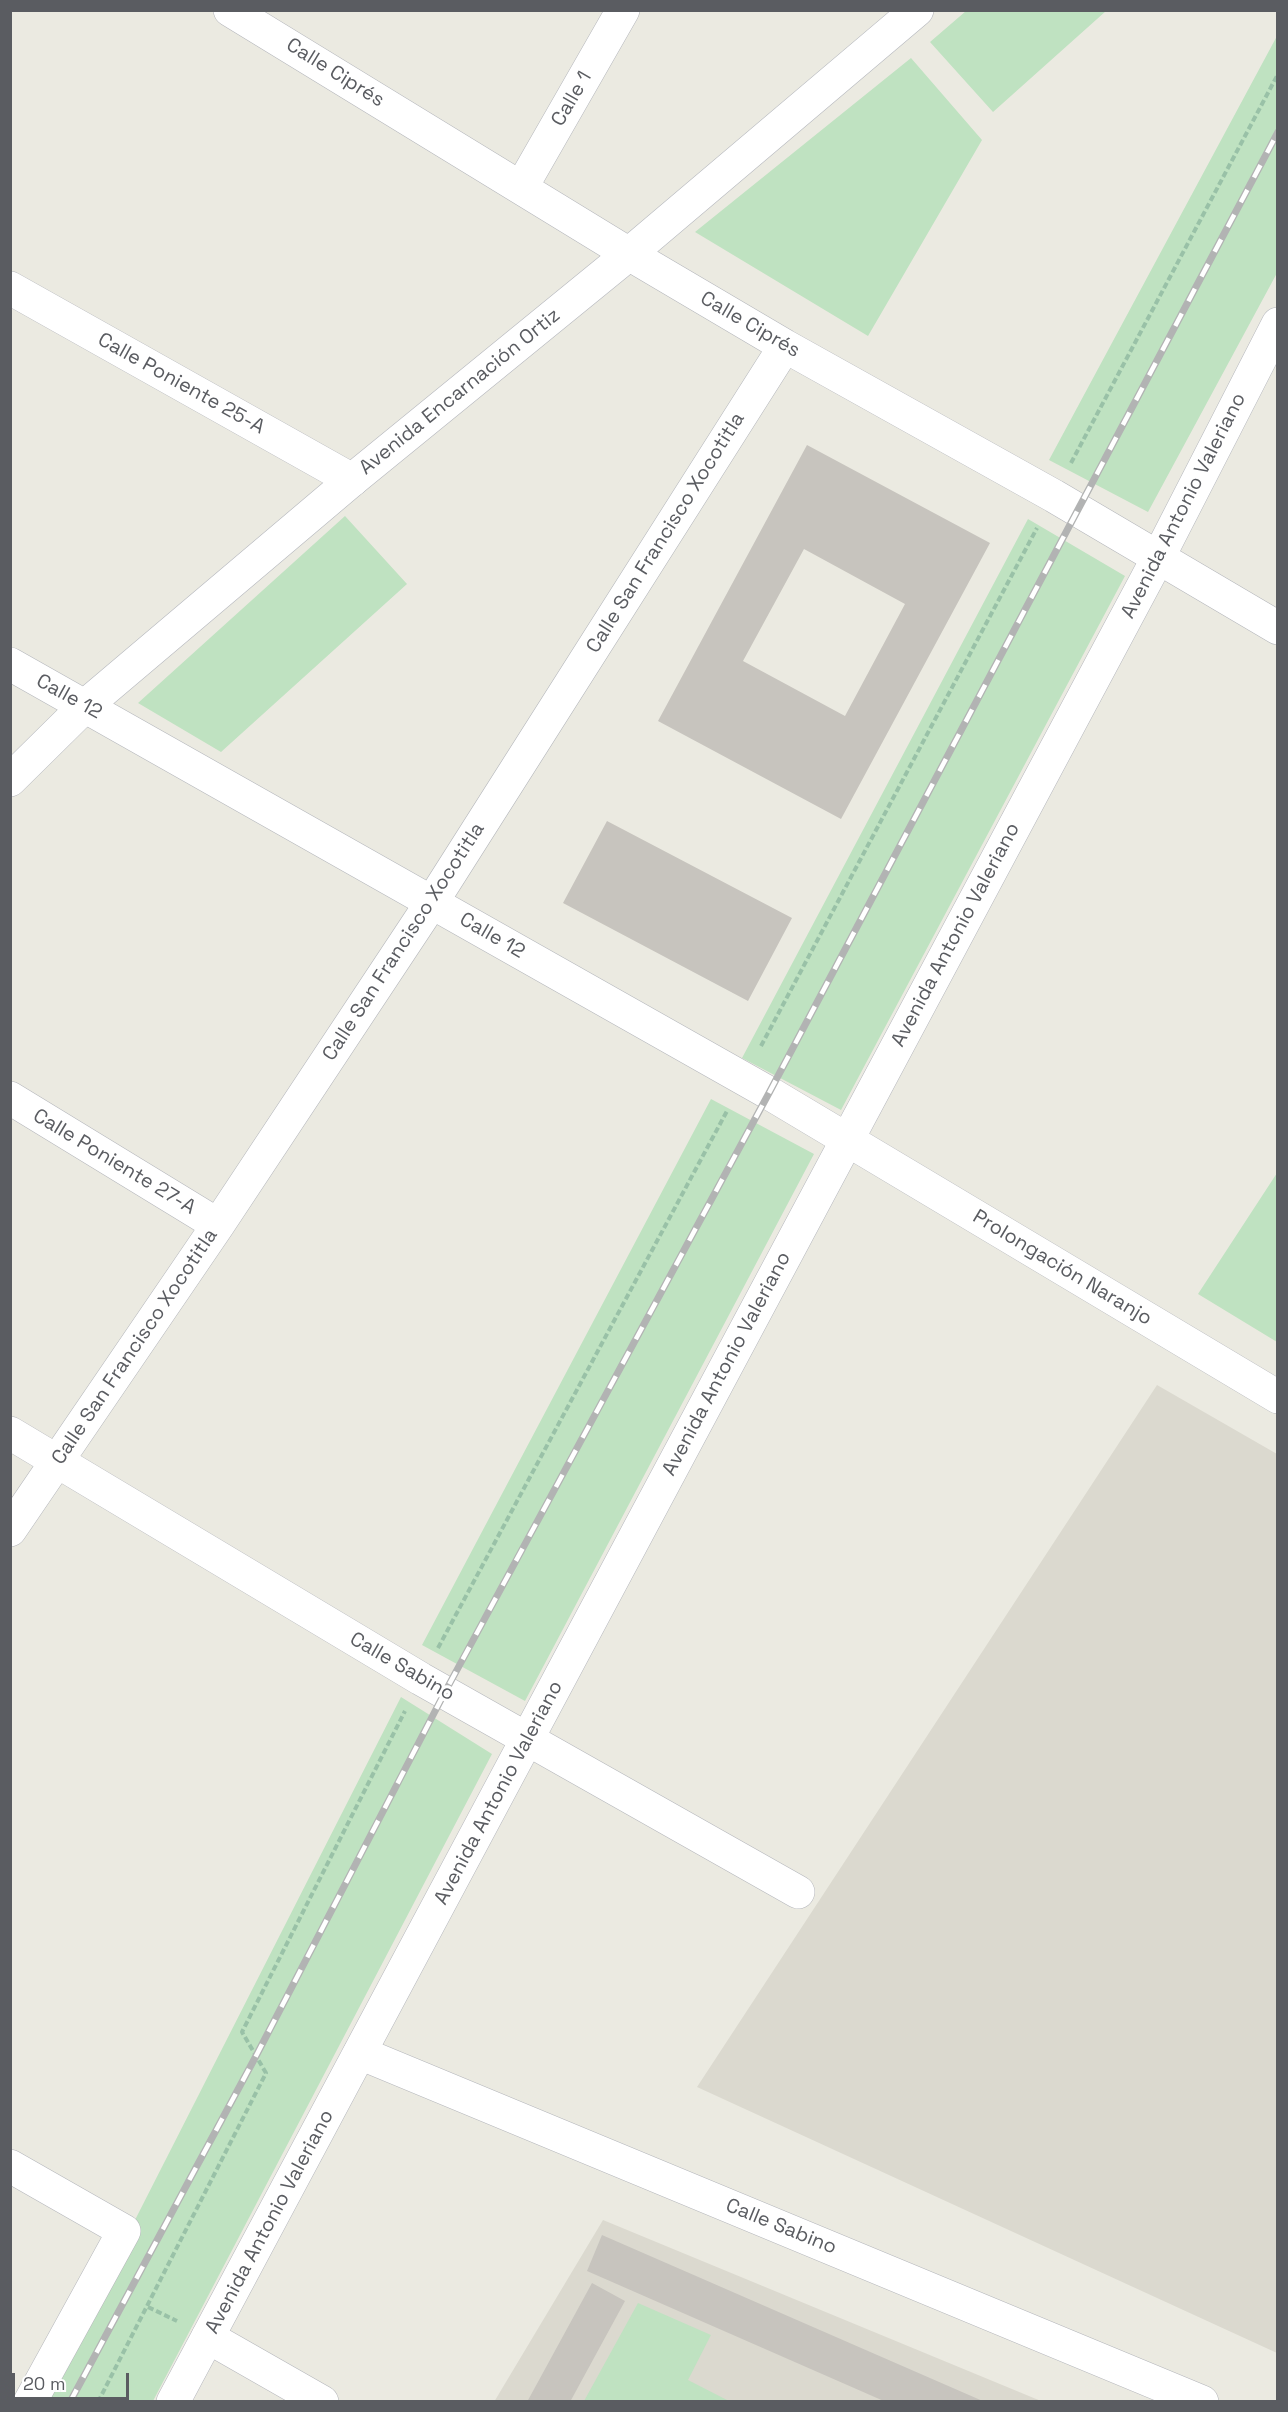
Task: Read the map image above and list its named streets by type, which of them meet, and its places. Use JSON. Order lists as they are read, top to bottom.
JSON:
{
  "streets": {
    "street": [
      "Calle Ciprés",
      "Calle 1",
      "Calle Poniente 25-A",
      "Avenida Encarnación Ortiz",
      "Avenida Antonio Valeriano",
      "Calle San Francisco Xocotitla",
      "Calle 12",
      "Calle Poniente 27-A",
      "Prolongación Naranjo",
      "Calle Sabino"
    ]
  },
  "crossings": [
    ["Calle Ciprés", "Calle 1"],
    ["Calle Ciprés", "Avenida Encarnación Ortiz"],
    ["Calle Ciprés", "Avenida Antonio Valeriano"],
    ["Calle Ciprés", "Calle San Francisco Xocotitla"],
    ["Calle Poniente 25-A", "Avenida Encarnación Ortiz"],
    ["Avenida Encarnación Ortiz", "Calle 12"],
    ["Avenida Antonio Valeriano", "Calle 12"],
    ["Avenida Antonio Valeriano", "Prolongación Naranjo"],
    ["Avenida Antonio Valeriano", "Calle Sabino"],
    ["Calle San Francisco Xocotitla", "Calle 12"],
    ["Calle San Francisco Xocotitla", "Calle Poniente 27-A"],
    ["Calle San Francisco Xocotitla", "Calle Sabino"],
    ["Calle 12", "Prolongación Naranjo"]
  ],
  "scale_bar": "20 m"
}
